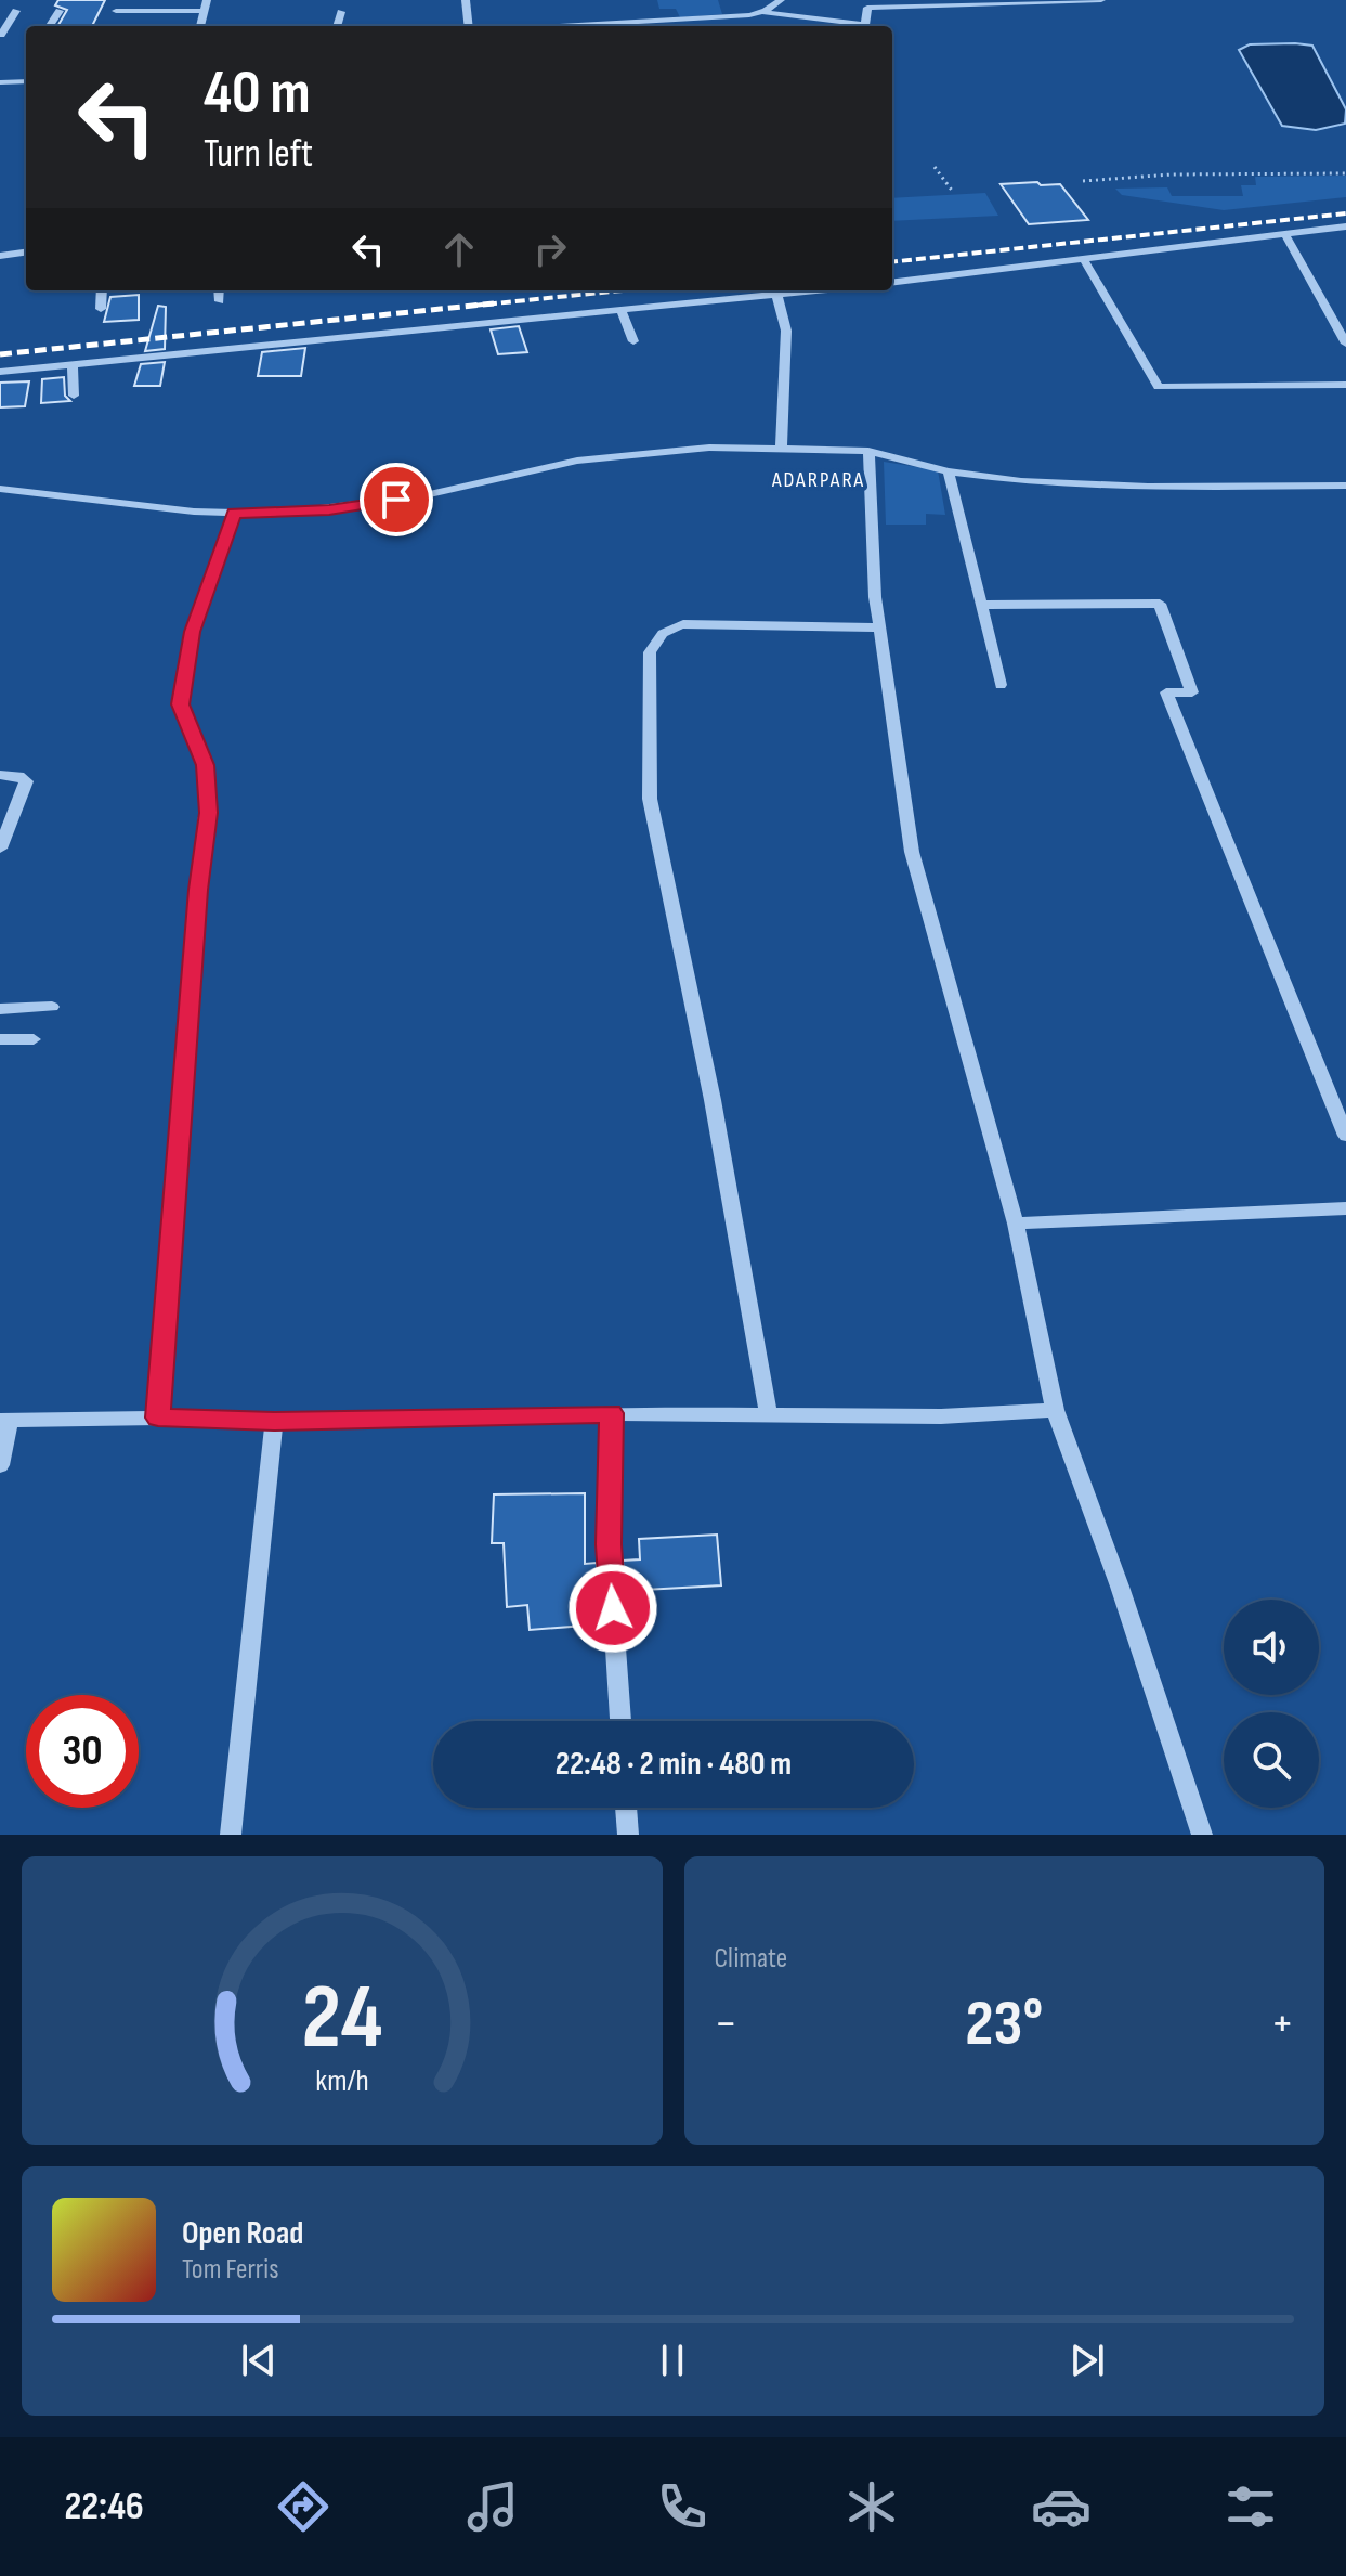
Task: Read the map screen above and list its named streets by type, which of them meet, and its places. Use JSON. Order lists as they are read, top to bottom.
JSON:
{
  "districts": ["ADARPARA"],
  "page": {
    "turn": ["40 m", "Turn left"],
    "limit": "30",
    "trip": "22:48 · 2 min · 480 m",
    "tile": "Climate",
    "heat": ["−", "23°", "+"],
    "song": ["Open Road", "Tom Ferris"],
    "tabs": "22:46",
    "gauge": ["24", "km/h"]
  }
}
